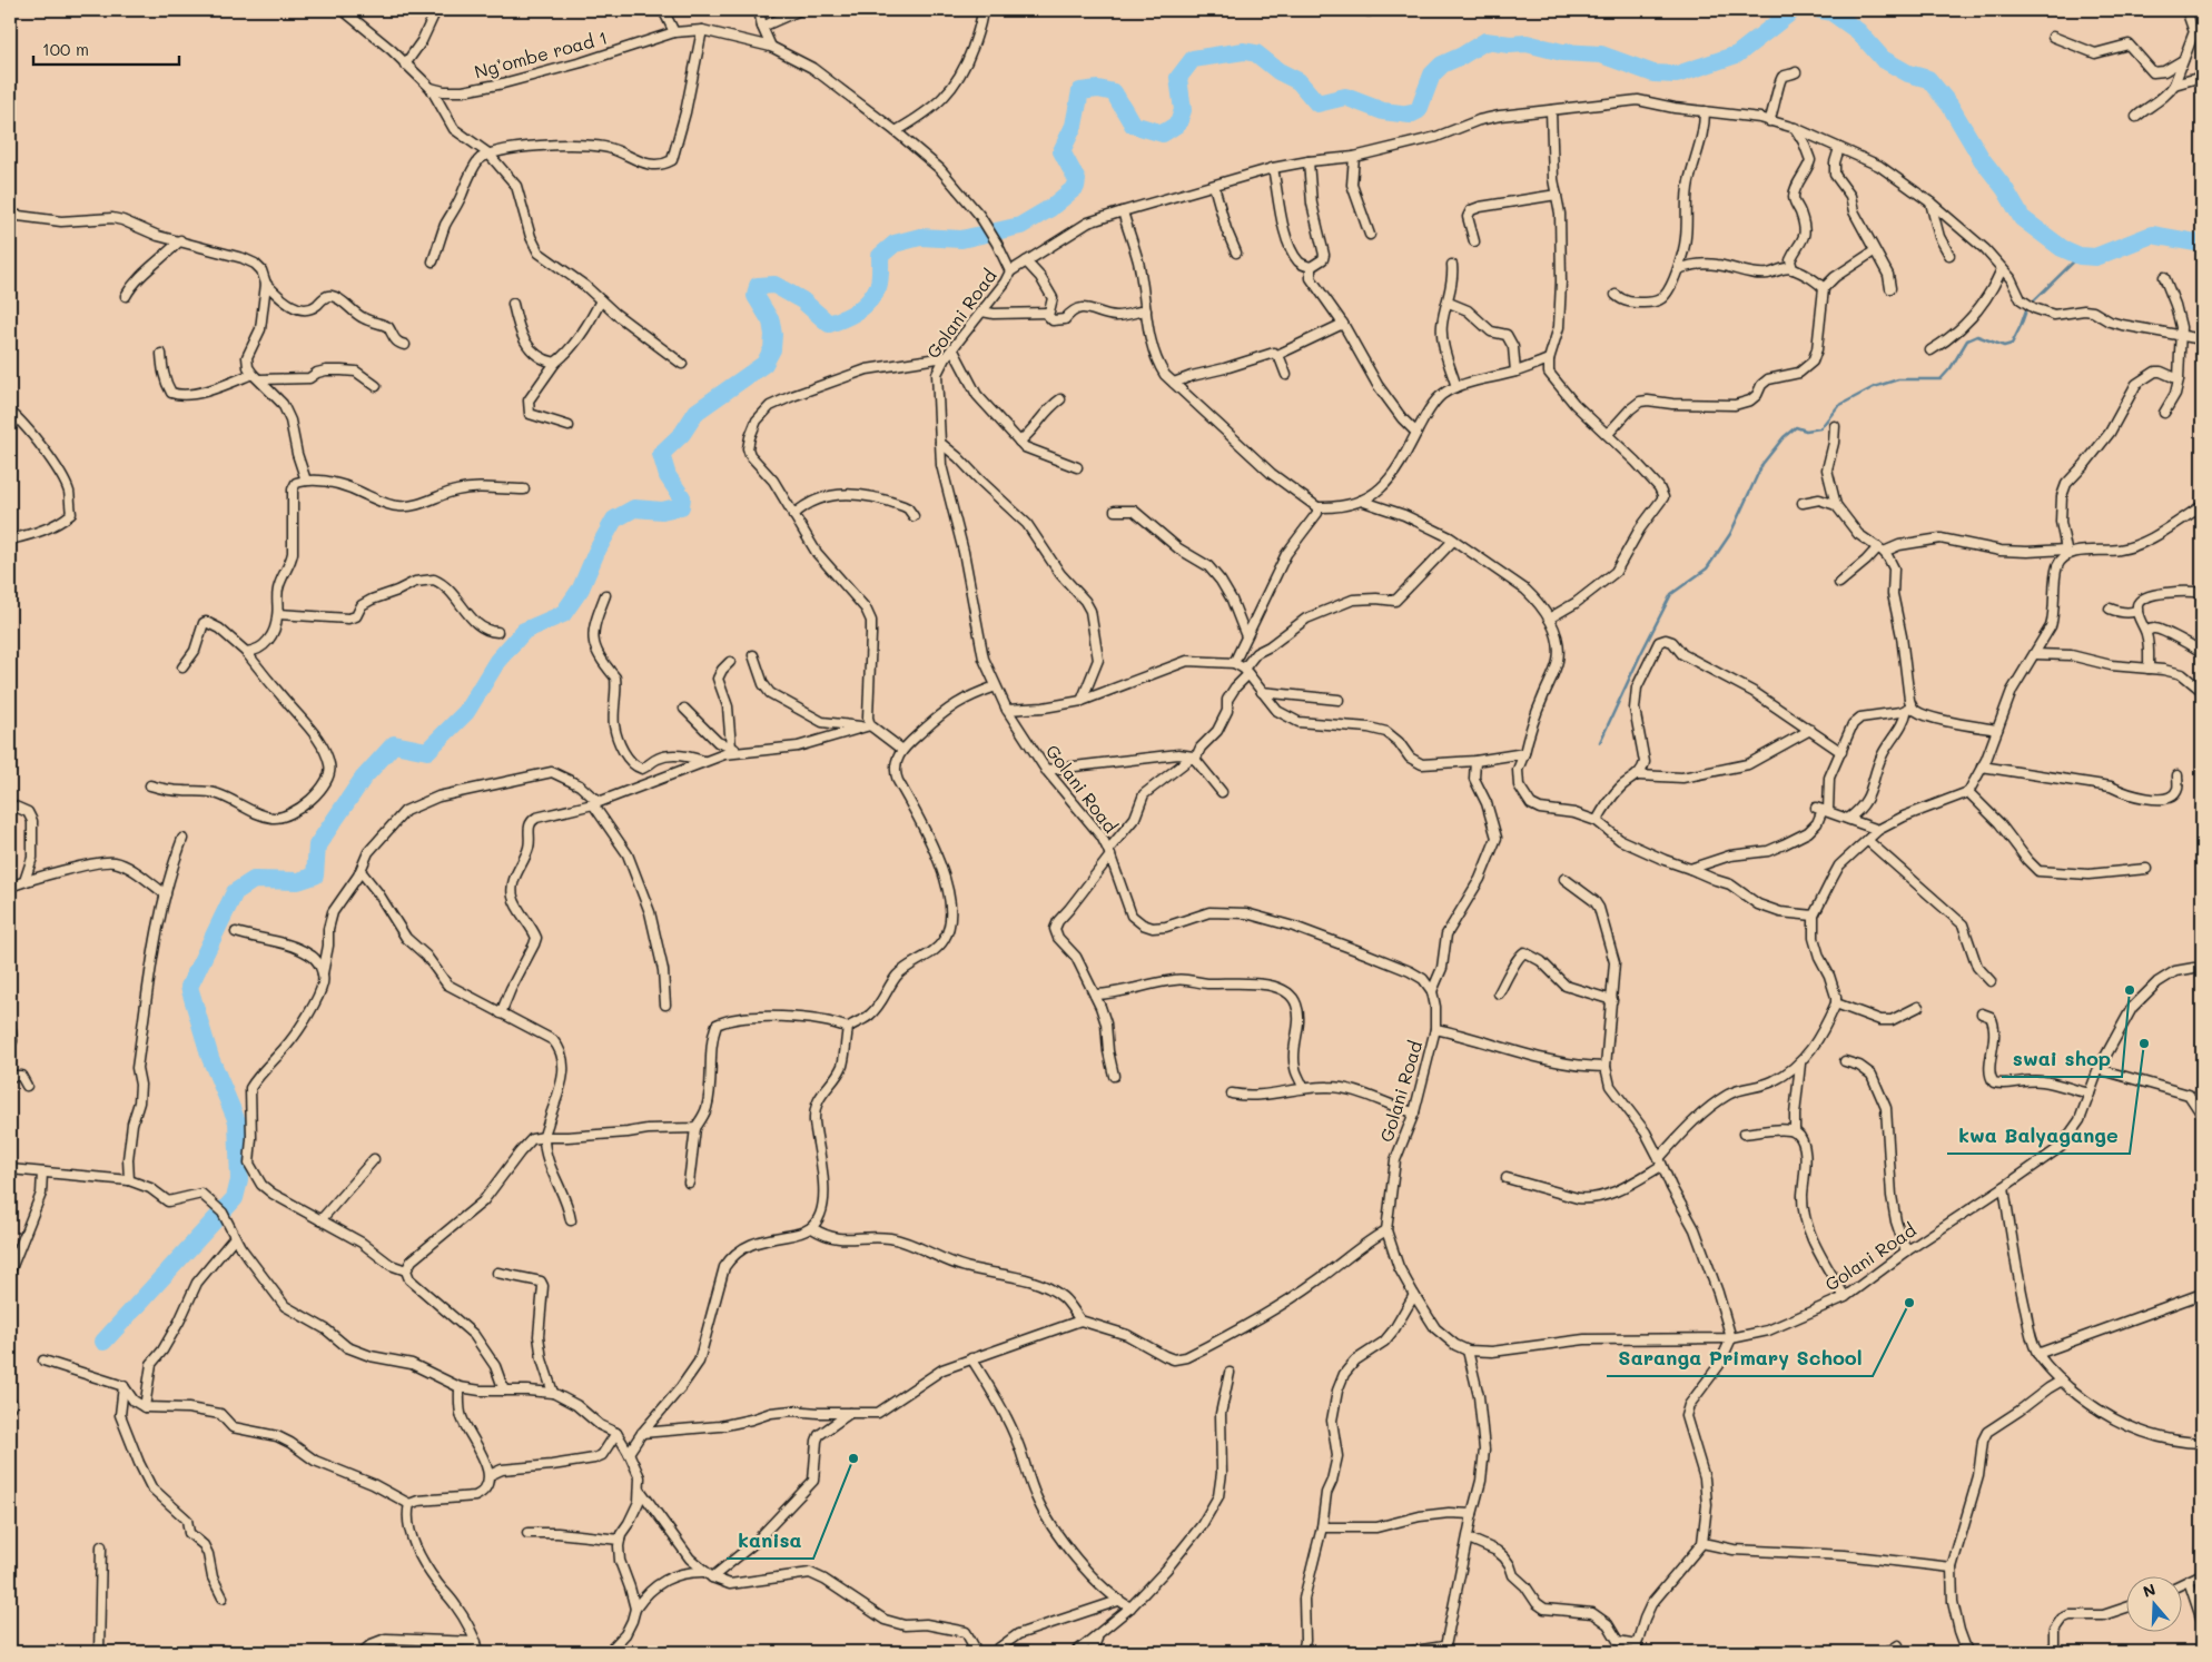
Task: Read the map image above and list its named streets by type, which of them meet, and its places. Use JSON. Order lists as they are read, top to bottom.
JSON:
{
  "streets": {
    "street": ["Ng’ombe road 1", "Golani Road"]
  },
  "crossings": [
    ["Ng’ombe road 1", "Golani Road"]
  ],
  "places": [
    "swai shop",
    "kwa Balyagange",
    "Saranga Primary School",
    "kanisa"
  ],
  "scale_bar": "100 m",
  "north": "top"
}
